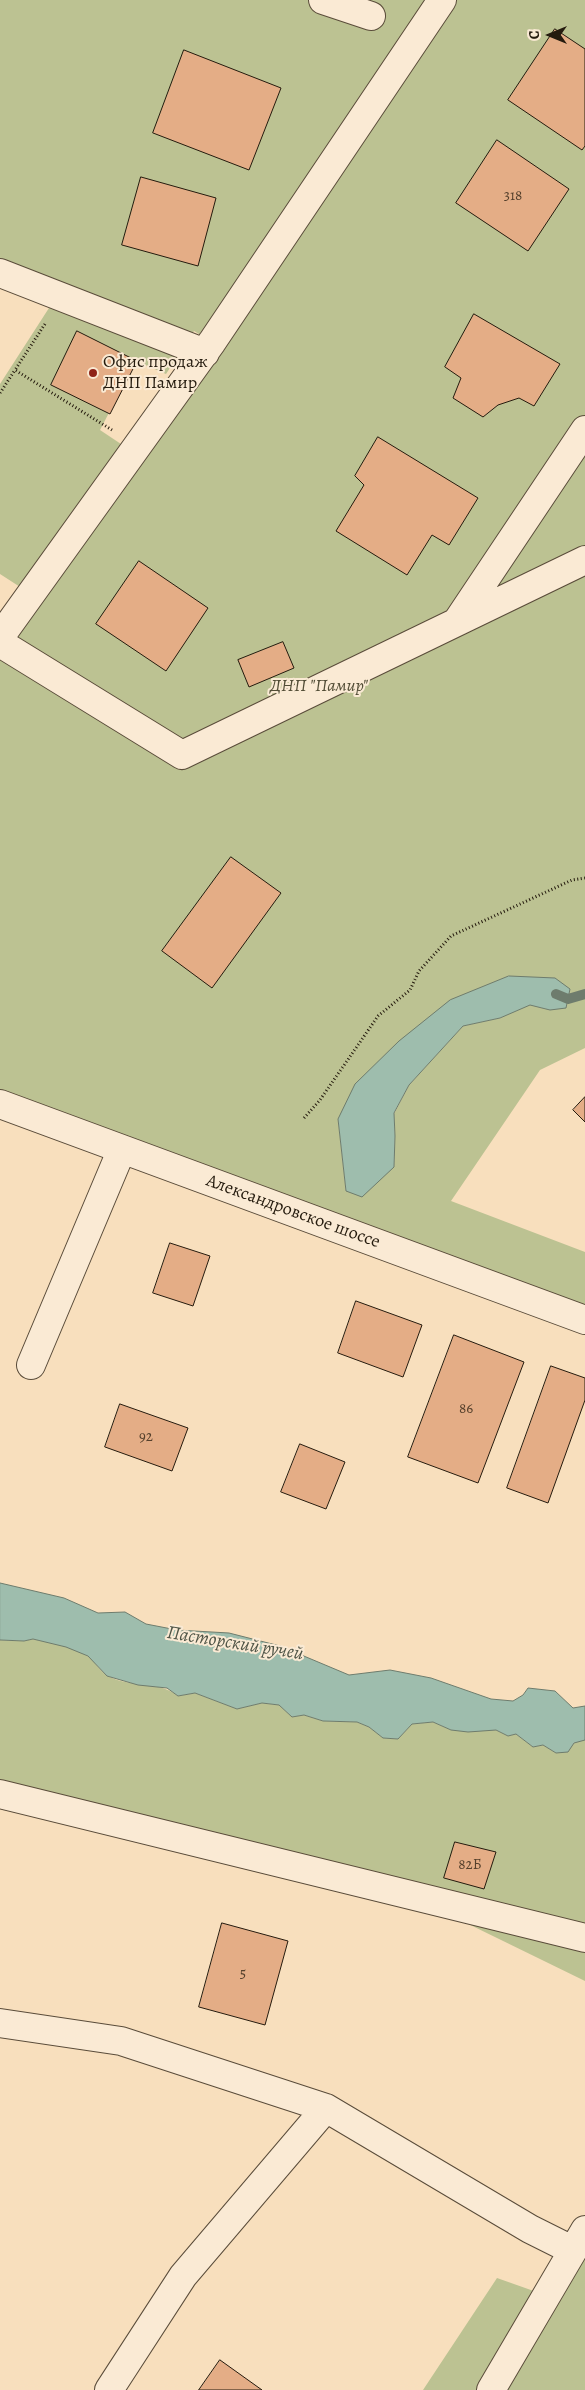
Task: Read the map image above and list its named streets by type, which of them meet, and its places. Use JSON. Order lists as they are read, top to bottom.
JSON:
{
  "streets": {
    "street": ["Александровское шоссе"]
  },
  "water": ["Пасторский ручей"],
  "parks": ["ДНП \"Памир\""],
  "places": ["Офис продаж ДНП Памир"],
  "house_numbers": [
    "318",
    "86",
    "92",
    "82Б",
    "5"
  ],
  "north": "left"
}
